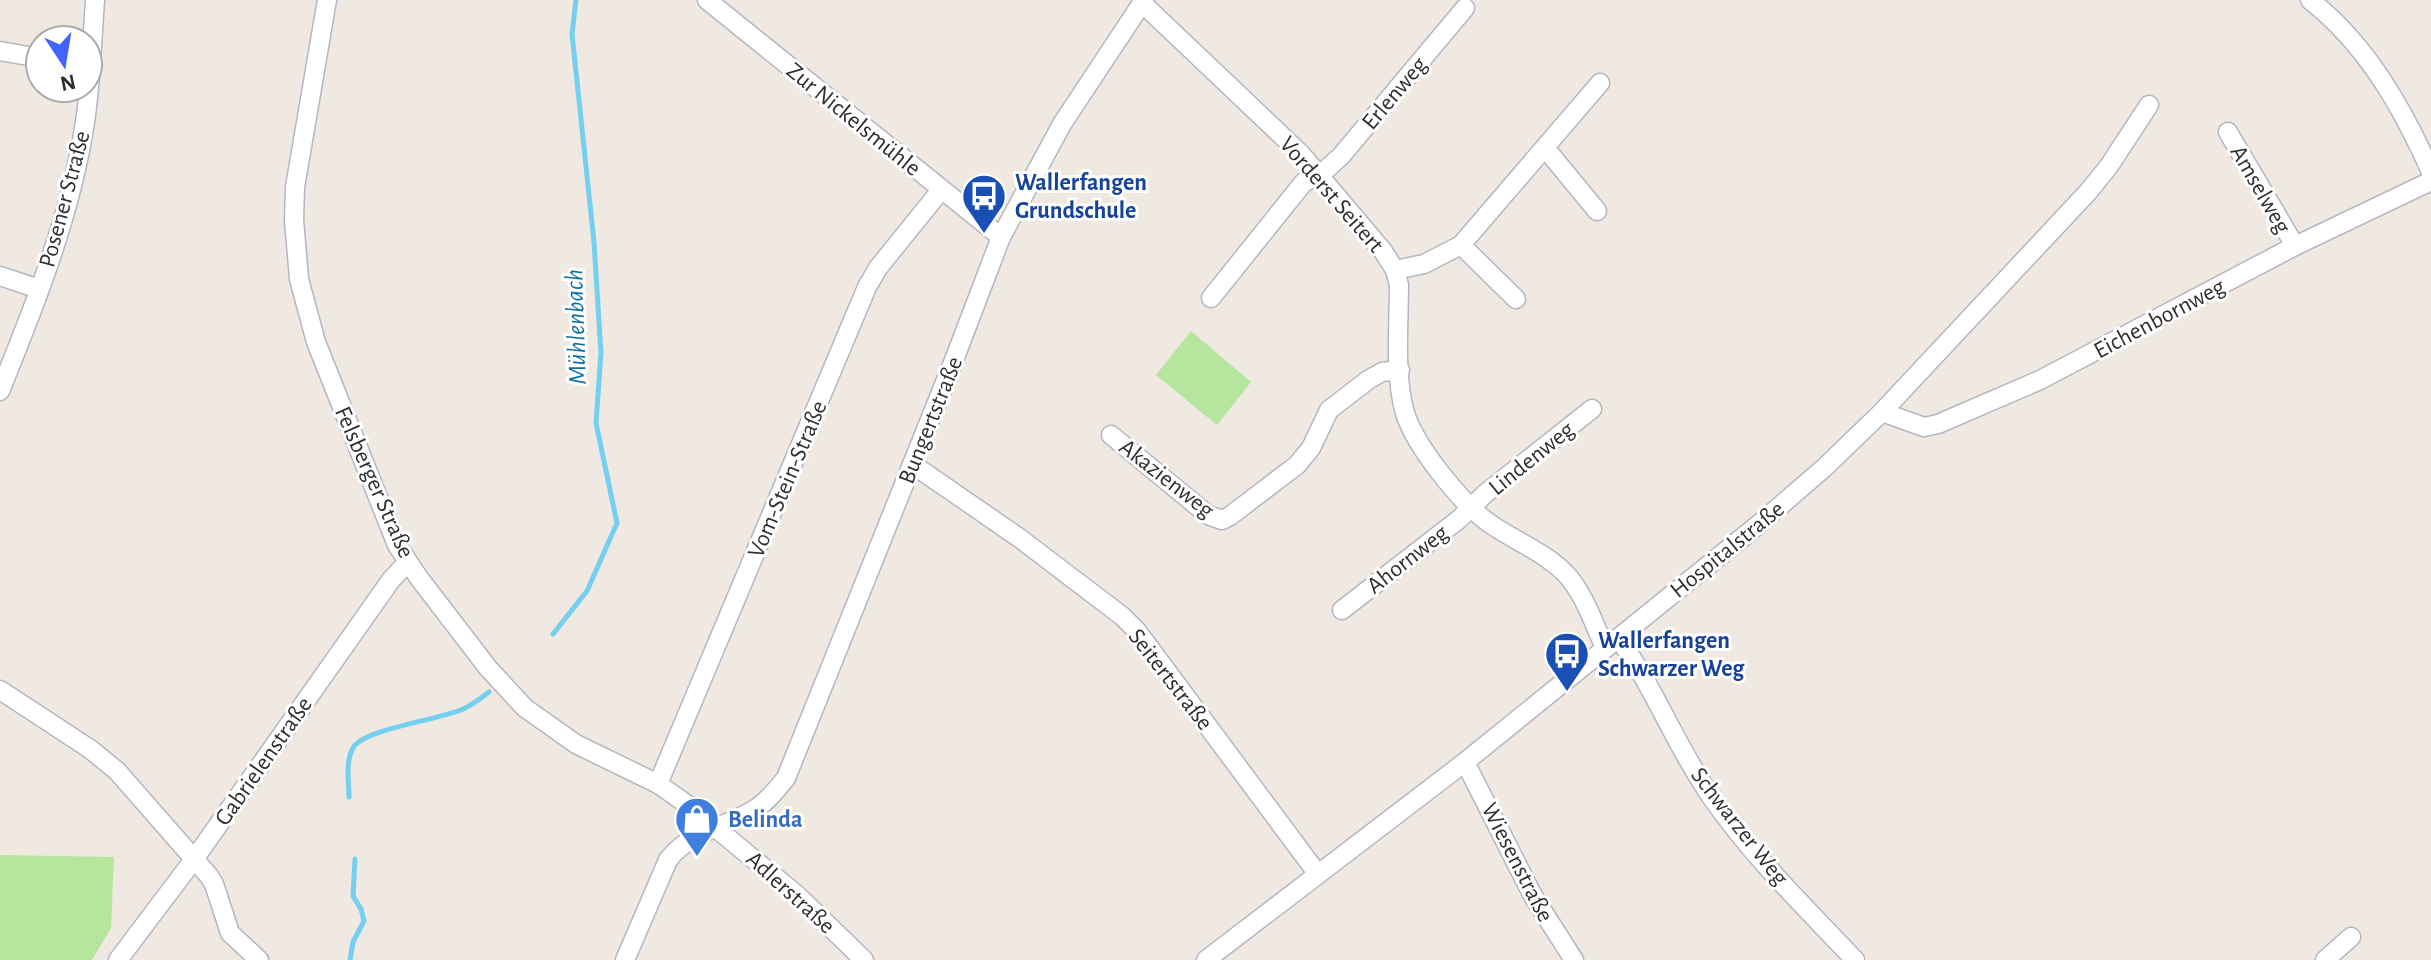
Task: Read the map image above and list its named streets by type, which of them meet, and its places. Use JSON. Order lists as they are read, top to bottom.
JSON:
{
  "streets": {
    "street": [
      "Erlenweg",
      "Zur Nickelsmühle",
      "Amselweg",
      "Vorderst Seitert",
      "Posener Straße",
      "Eichenbornweg",
      "Bungertstraße",
      "Lindenweg",
      "Akazienweg",
      "Vom-Stein-Straße",
      "Felsberger Straße",
      "Hospitalstraße",
      "Ahornweg",
      "Seitertstraße",
      "Gabrielenstraße",
      "Schwarzer Weg",
      "Wiesenstraße",
      "Adlerstraße"
    ]
  },
  "crossings": [
    ["Erlenweg", "Vorderst Seitert"],
    ["Zur Nickelsmühle", "Bungertstraße"],
    ["Zur Nickelsmühle", "Vom-Stein-Straße"],
    ["Amselweg", "Eichenbornweg"],
    ["Vorderst Seitert", "Bungertstraße"],
    ["Vorderst Seitert", "Lindenweg"],
    ["Vorderst Seitert", "Akazienweg"],
    ["Vorderst Seitert", "Hospitalstraße"],
    ["Vorderst Seitert", "Ahornweg"],
    ["Vorderst Seitert", "Schwarzer Weg"],
    ["Eichenbornweg", "Hospitalstraße"],
    ["Bungertstraße", "Felsberger Straße"],
    ["Bungertstraße", "Seitertstraße"],
    ["Bungertstraße", "Adlerstraße"],
    ["Lindenweg", "Ahornweg"],
    ["Vom-Stein-Straße", "Felsberger Straße"],
    ["Felsberger Straße", "Gabrielenstraße"],
    ["Felsberger Straße", "Adlerstraße"],
    ["Hospitalstraße", "Seitertstraße"],
    ["Hospitalstraße", "Schwarzer Weg"],
    ["Hospitalstraße", "Wiesenstraße"]
  ],
  "water": ["Mühlenbach"],
  "places": {
    "bus stop": ["Wallerfangen Grundschule", "Wallerfangen Schwarzer Weg"],
    "shop": ["Belinda"]
  },
  "north": "bottom"
}
